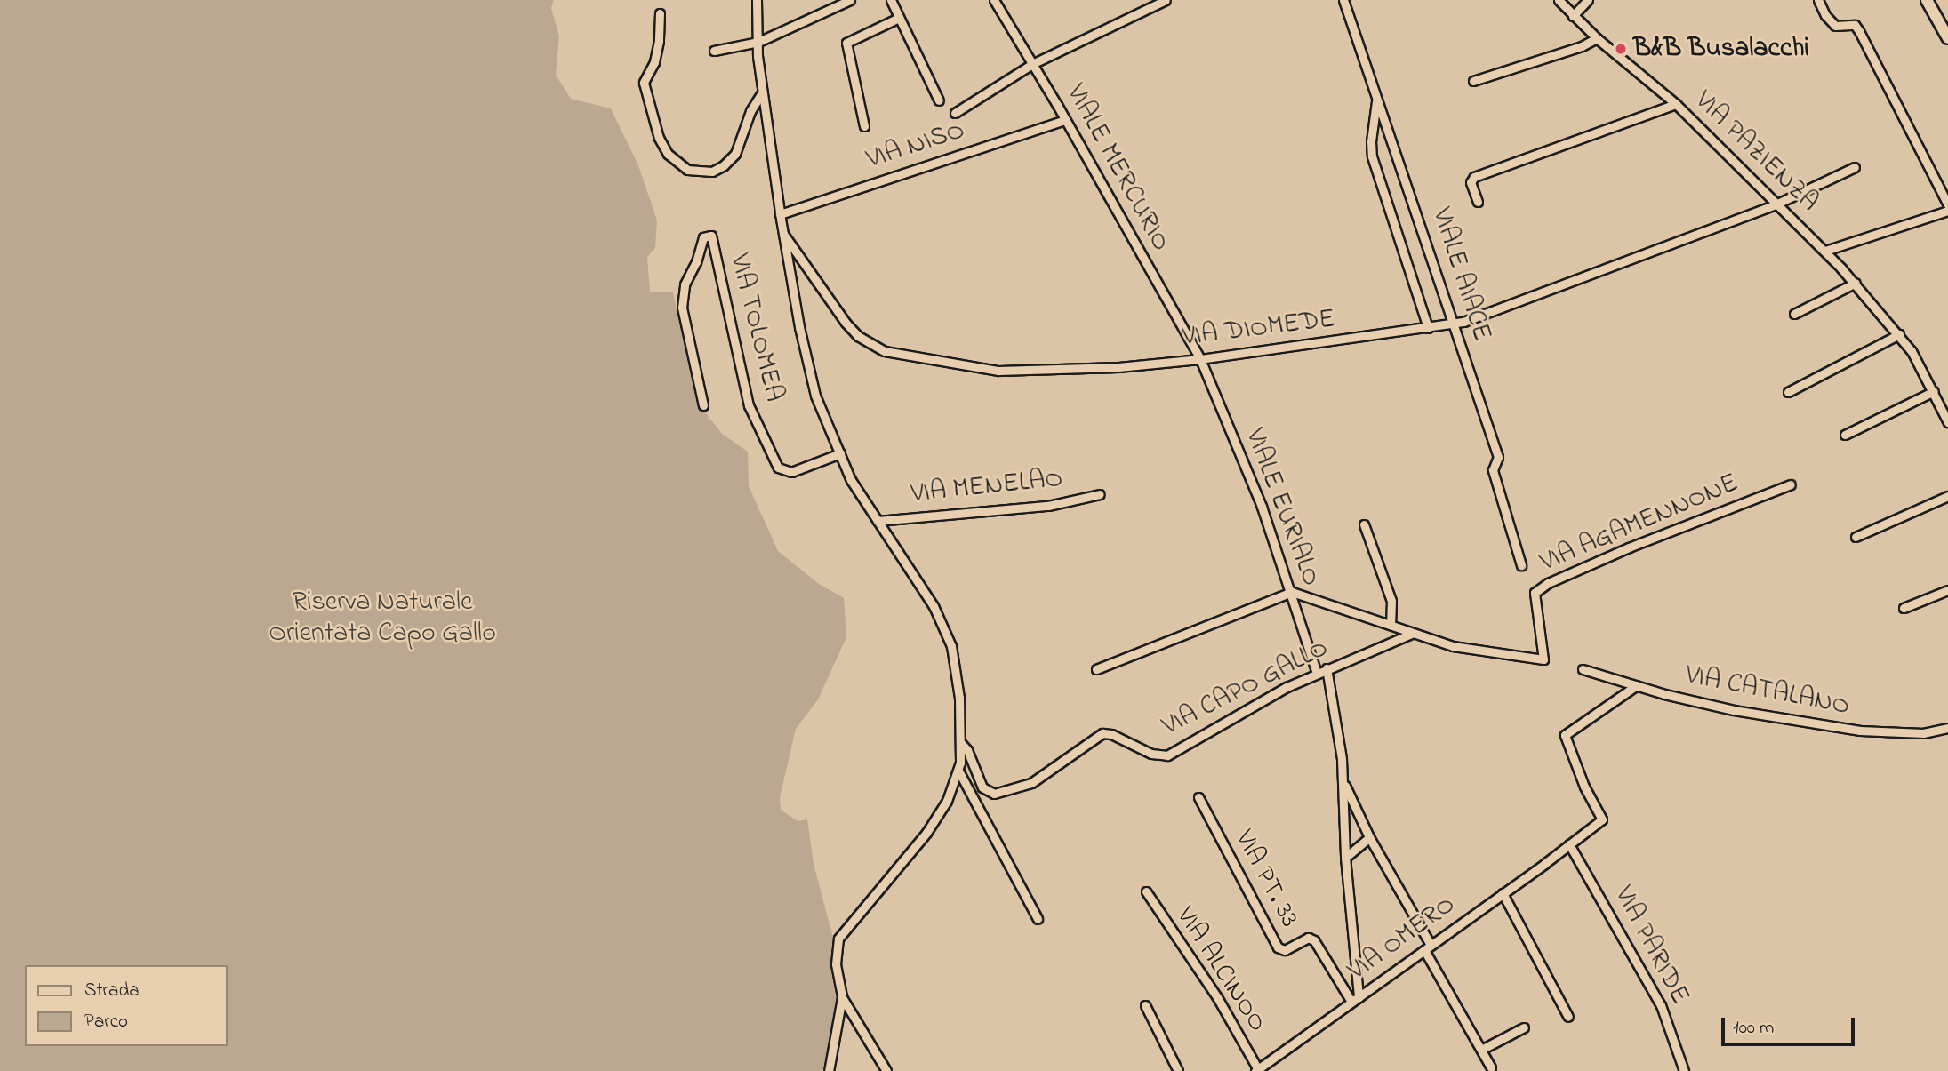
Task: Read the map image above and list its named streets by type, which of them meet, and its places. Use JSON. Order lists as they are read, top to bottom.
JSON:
{
  "streets": {
    "street": [
      "VIA NISO",
      "VIA PAZIENZA",
      "VIALE MERCURIO",
      "VIALE AIACE",
      "VIA TOLOMEA",
      "VIA DIOMEDE",
      "VIA MENELAO",
      "VIALE EURIALO",
      "VIA AGAMENNONE",
      "VIA CAPO GALLO",
      "VIA CATALANO",
      "VIA PT. 33",
      "VIA OMERO",
      "VIA PARIDE",
      "VIA ALCINOO"
    ]
  },
  "crossings": [
    ["VIA NISO", "VIALE MERCURIO"],
    ["VIA NISO", "VIA TOLOMEA"],
    ["VIA PAZIENZA", "VIA DIOMEDE"],
    ["VIALE MERCURIO", "VIA DIOMEDE"],
    ["VIALE MERCURIO", "VIALE EURIALO"],
    ["VIALE AIACE", "VIA DIOMEDE"],
    ["VIA TOLOMEA", "VIA DIOMEDE"],
    ["VIA TOLOMEA", "VIA MENELAO"],
    ["VIA TOLOMEA", "VIA CAPO GALLO"],
    ["VIA DIOMEDE", "VIALE EURIALO"],
    ["VIALE EURIALO", "VIA CAPO GALLO"],
    ["VIA AGAMENNONE", "VIA CAPO GALLO"],
    ["VIA CATALANO", "VIA OMERO"],
    ["VIA PT. 33", "VIA OMERO"],
    ["VIA OMERO", "VIA PARIDE"],
    ["VIA OMERO", "VIA ALCINOO"]
  ],
  "parks": ["Riserva Naturale Orientata Capo Gallo"],
  "places": ["B&B Busalacchi"],
  "legend": ["Strada", "Parco"],
  "scale_bar": "100 m"
}
